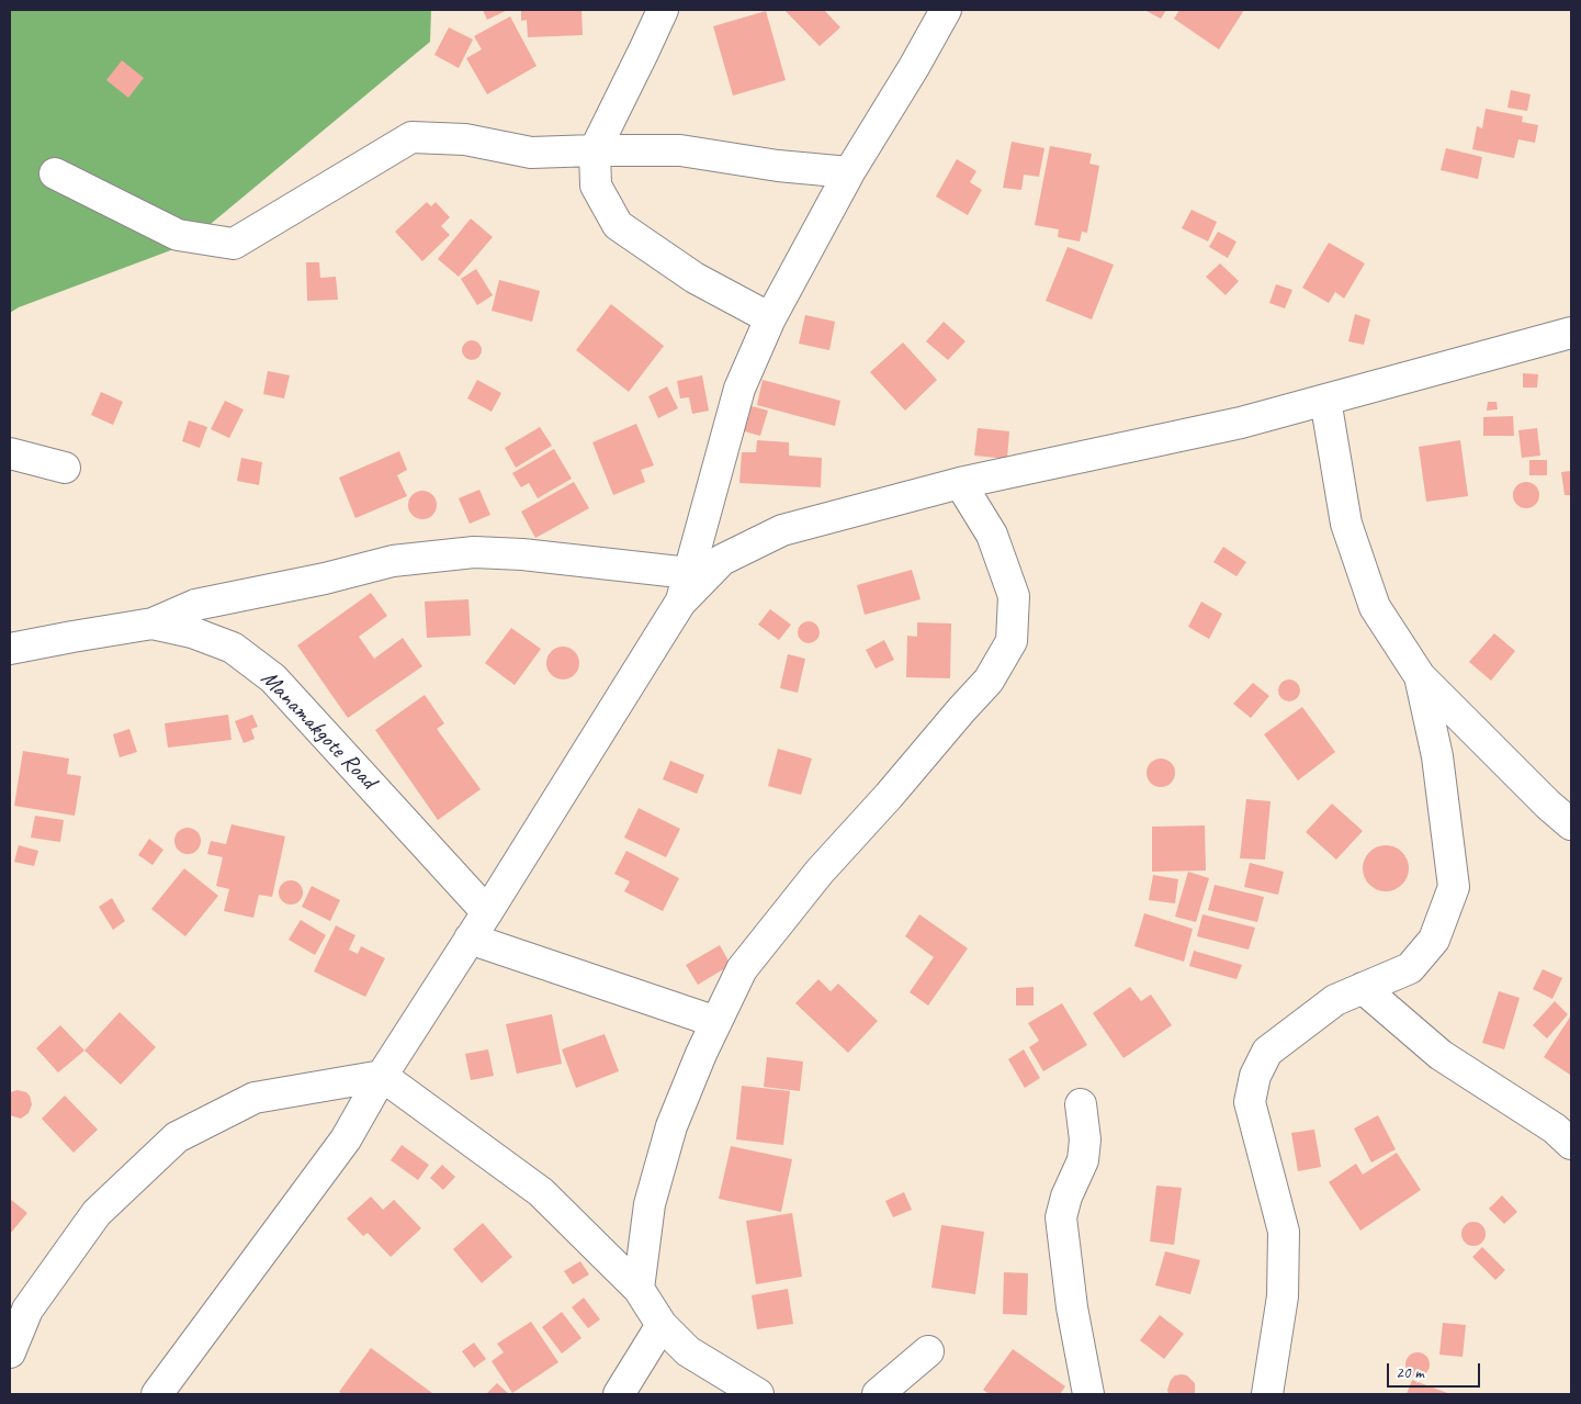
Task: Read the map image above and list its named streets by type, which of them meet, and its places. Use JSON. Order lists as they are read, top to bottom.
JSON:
{
  "streets": {
    "street": ["Manamakgote Road"]
  },
  "scale_bar": "20 m"
}
